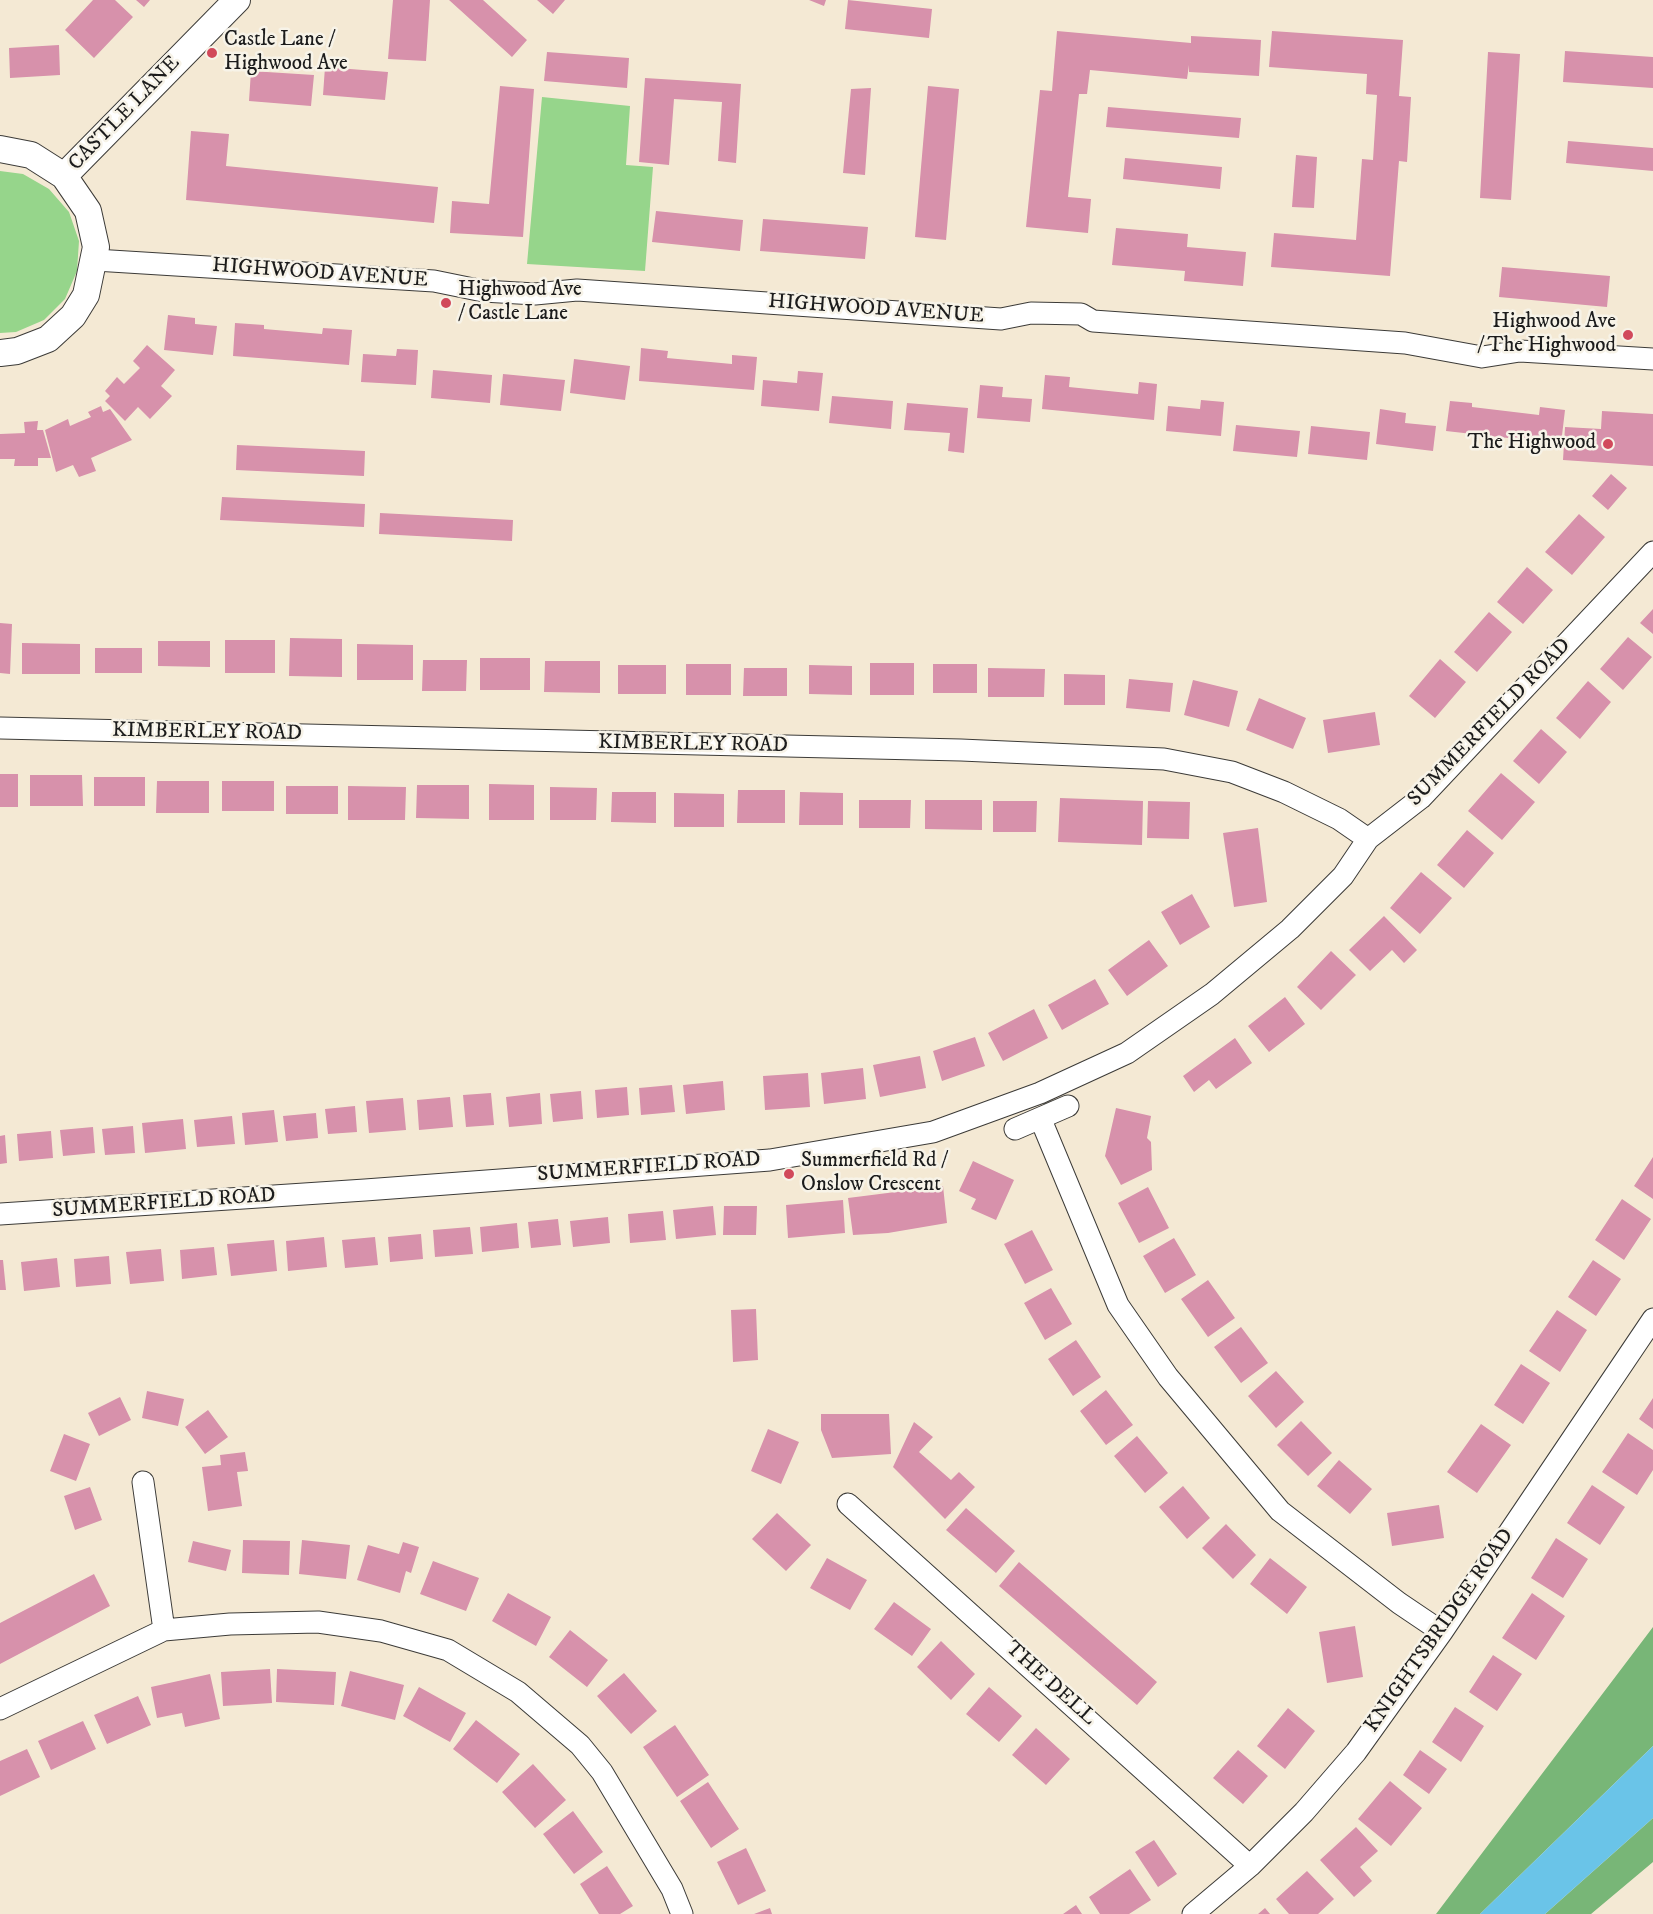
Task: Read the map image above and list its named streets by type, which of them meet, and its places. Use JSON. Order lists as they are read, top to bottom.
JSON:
{
  "streets": {
    "street": [
      "CASTLE LANE",
      "HIGHWOOD AVENUE",
      "SUMMERFIELD ROAD",
      "KIMBERLEY ROAD",
      "KNIGHTSBRIDGE ROAD",
      "THE DELL"
    ]
  },
  "crossings": [
    ["CASTLE LANE", "HIGHWOOD AVENUE"],
    ["SUMMERFIELD ROAD", "KIMBERLEY ROAD"],
    ["KNIGHTSBRIDGE ROAD", "THE DELL"]
  ],
  "places": [
    "Castle Lane / Highwood Ave",
    "Highwood Ave / Castle Lane",
    "Highwood Ave / The Highwood",
    "The Highwood",
    "Summerfield Rd / Onslow Crescent"
  ]
}
